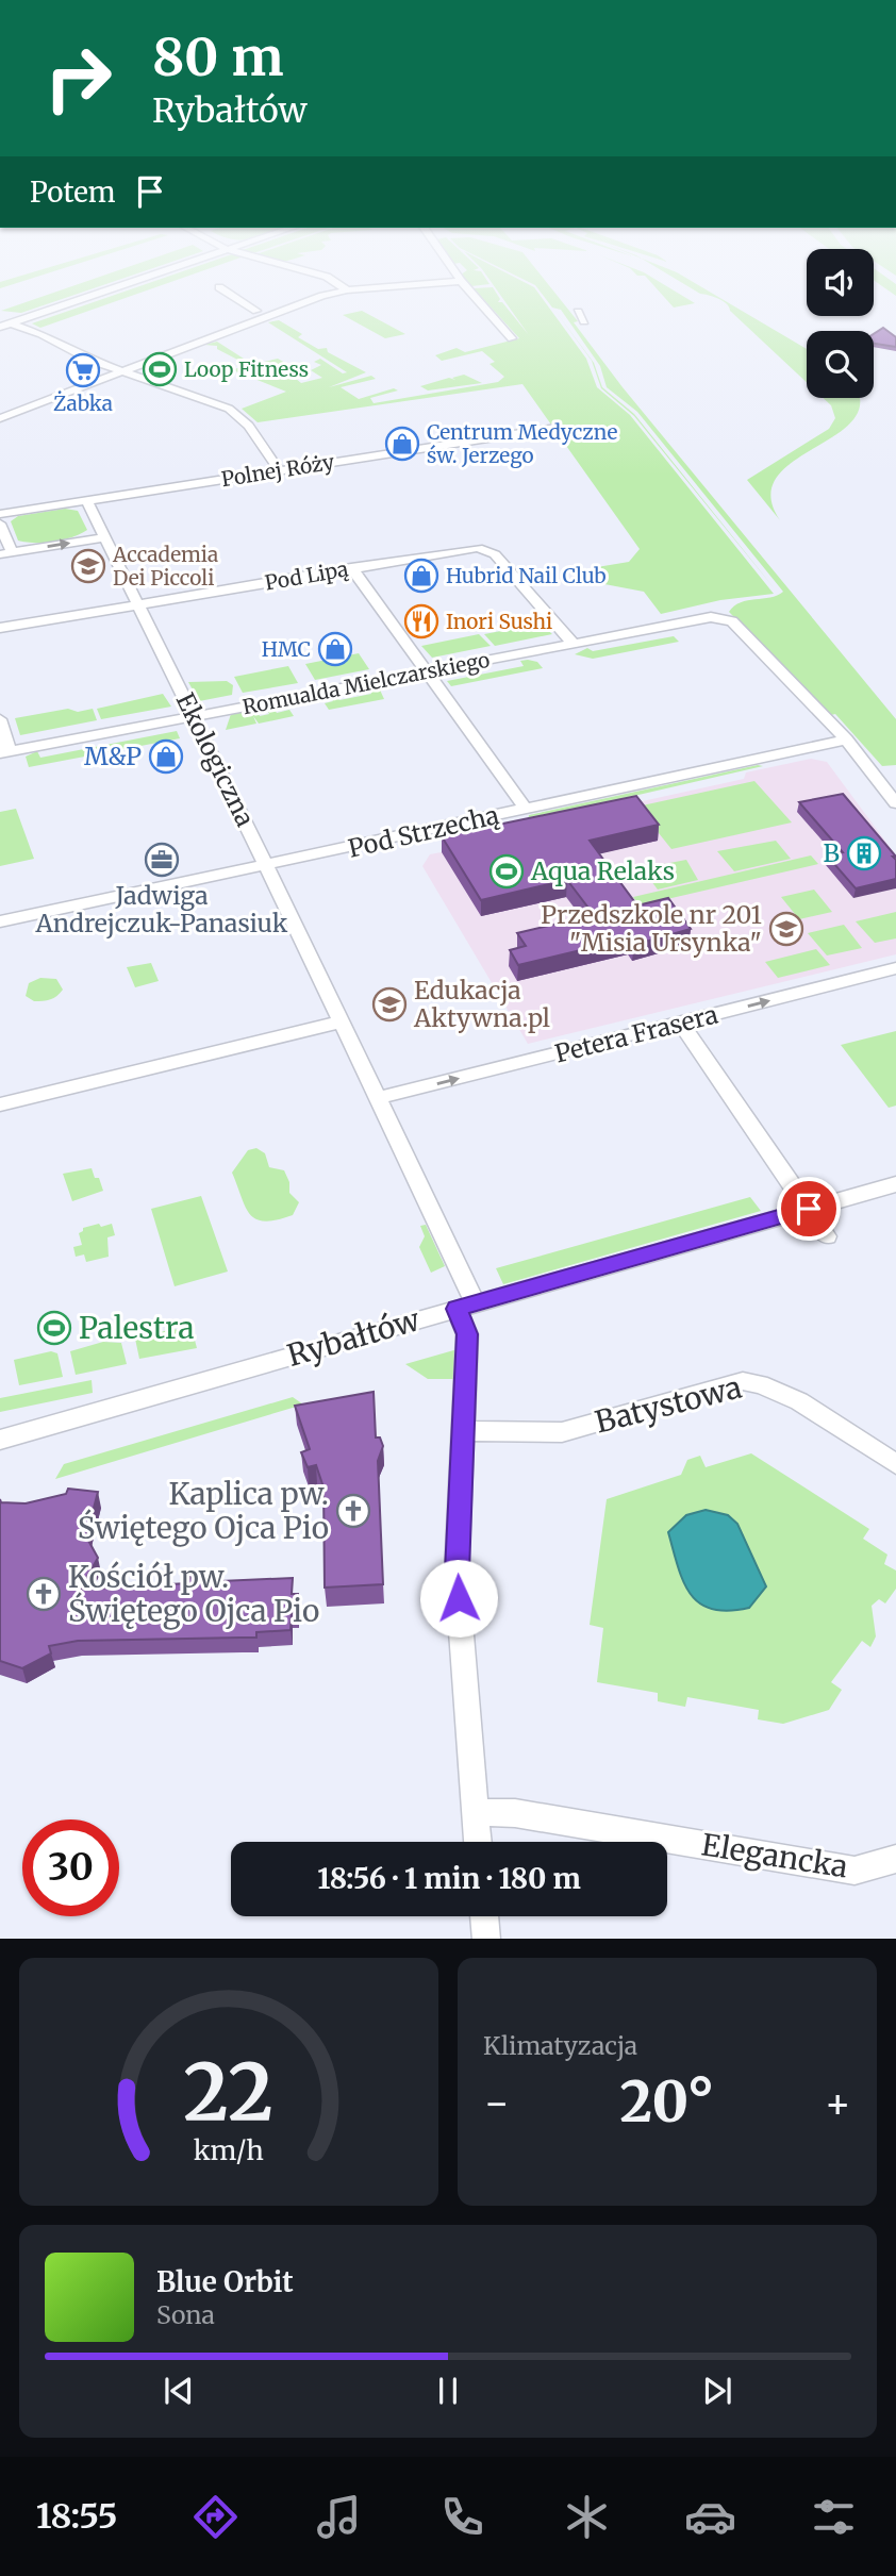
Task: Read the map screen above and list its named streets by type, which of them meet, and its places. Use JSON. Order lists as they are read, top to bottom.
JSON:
{
  "streets": {
    "street": [
      "Polnej Róży",
      "Pod Lipą",
      "Romualda Mielczarskiego",
      "Ekologiczna",
      "Pod Strzechą",
      "Petera Frasera",
      "Rybałtów",
      "Batystowa",
      "Elegancka"
    ]
  },
  "crossings": [
    ["Polnej Róży", "Ekologiczna"],
    ["Pod Lipą", "Romualda Mielczarskiego"],
    ["Pod Lipą", "Ekologiczna"],
    ["Romualda Mielczarskiego", "Ekologiczna"],
    ["Romualda Mielczarskiego", "Pod Strzechą"],
    ["Ekologiczna", "Pod Strzechą"],
    ["Ekologiczna", "Petera Frasera"],
    ["Ekologiczna", "Rybałtów"],
    ["Ekologiczna", "Batystowa"],
    ["Ekologiczna", "Elegancka"]
  ],
  "one_way": ["Petera Frasera"],
  "places": {
    "sports": ["Loop Fitness", "Aqua Relaks", "Palestra"],
    "supermarket": ["Żabka"],
    "shop": [
      "Centrum Medyczne św. Jerzego",
      "Hubrid Nail Club",
      "HMC",
      "M&P"
    ],
    "school or university": ["Accademia Dei Piccoli", "Przedszkole nr 201 \"Misia Ursynka\"", "Edukacja Aktywna.pl"],
    "restaurant": ["Inori Sushi"],
    "building": ["B"],
    "office": ["Jadwiga Andrejczuk-Panasiuk"],
    "church": ["Kaplica pw. Świętego Ojca Pio", "Kościół pw. Świętego Ojca Pio"]
  },
  "page": {
    "turn": ["80 m", "Rybałtów"],
    "then": "Potem",
    "limit": "30",
    "trip": "18:56 · 1 min · 180 m",
    "tile": "Klimatyzacja",
    "heat": ["−", "20°", "+"],
    "song": ["Blue Orbit", "Sona"],
    "tabs": "18:55",
    "gauge": ["22", "km/h"]
  }
}
